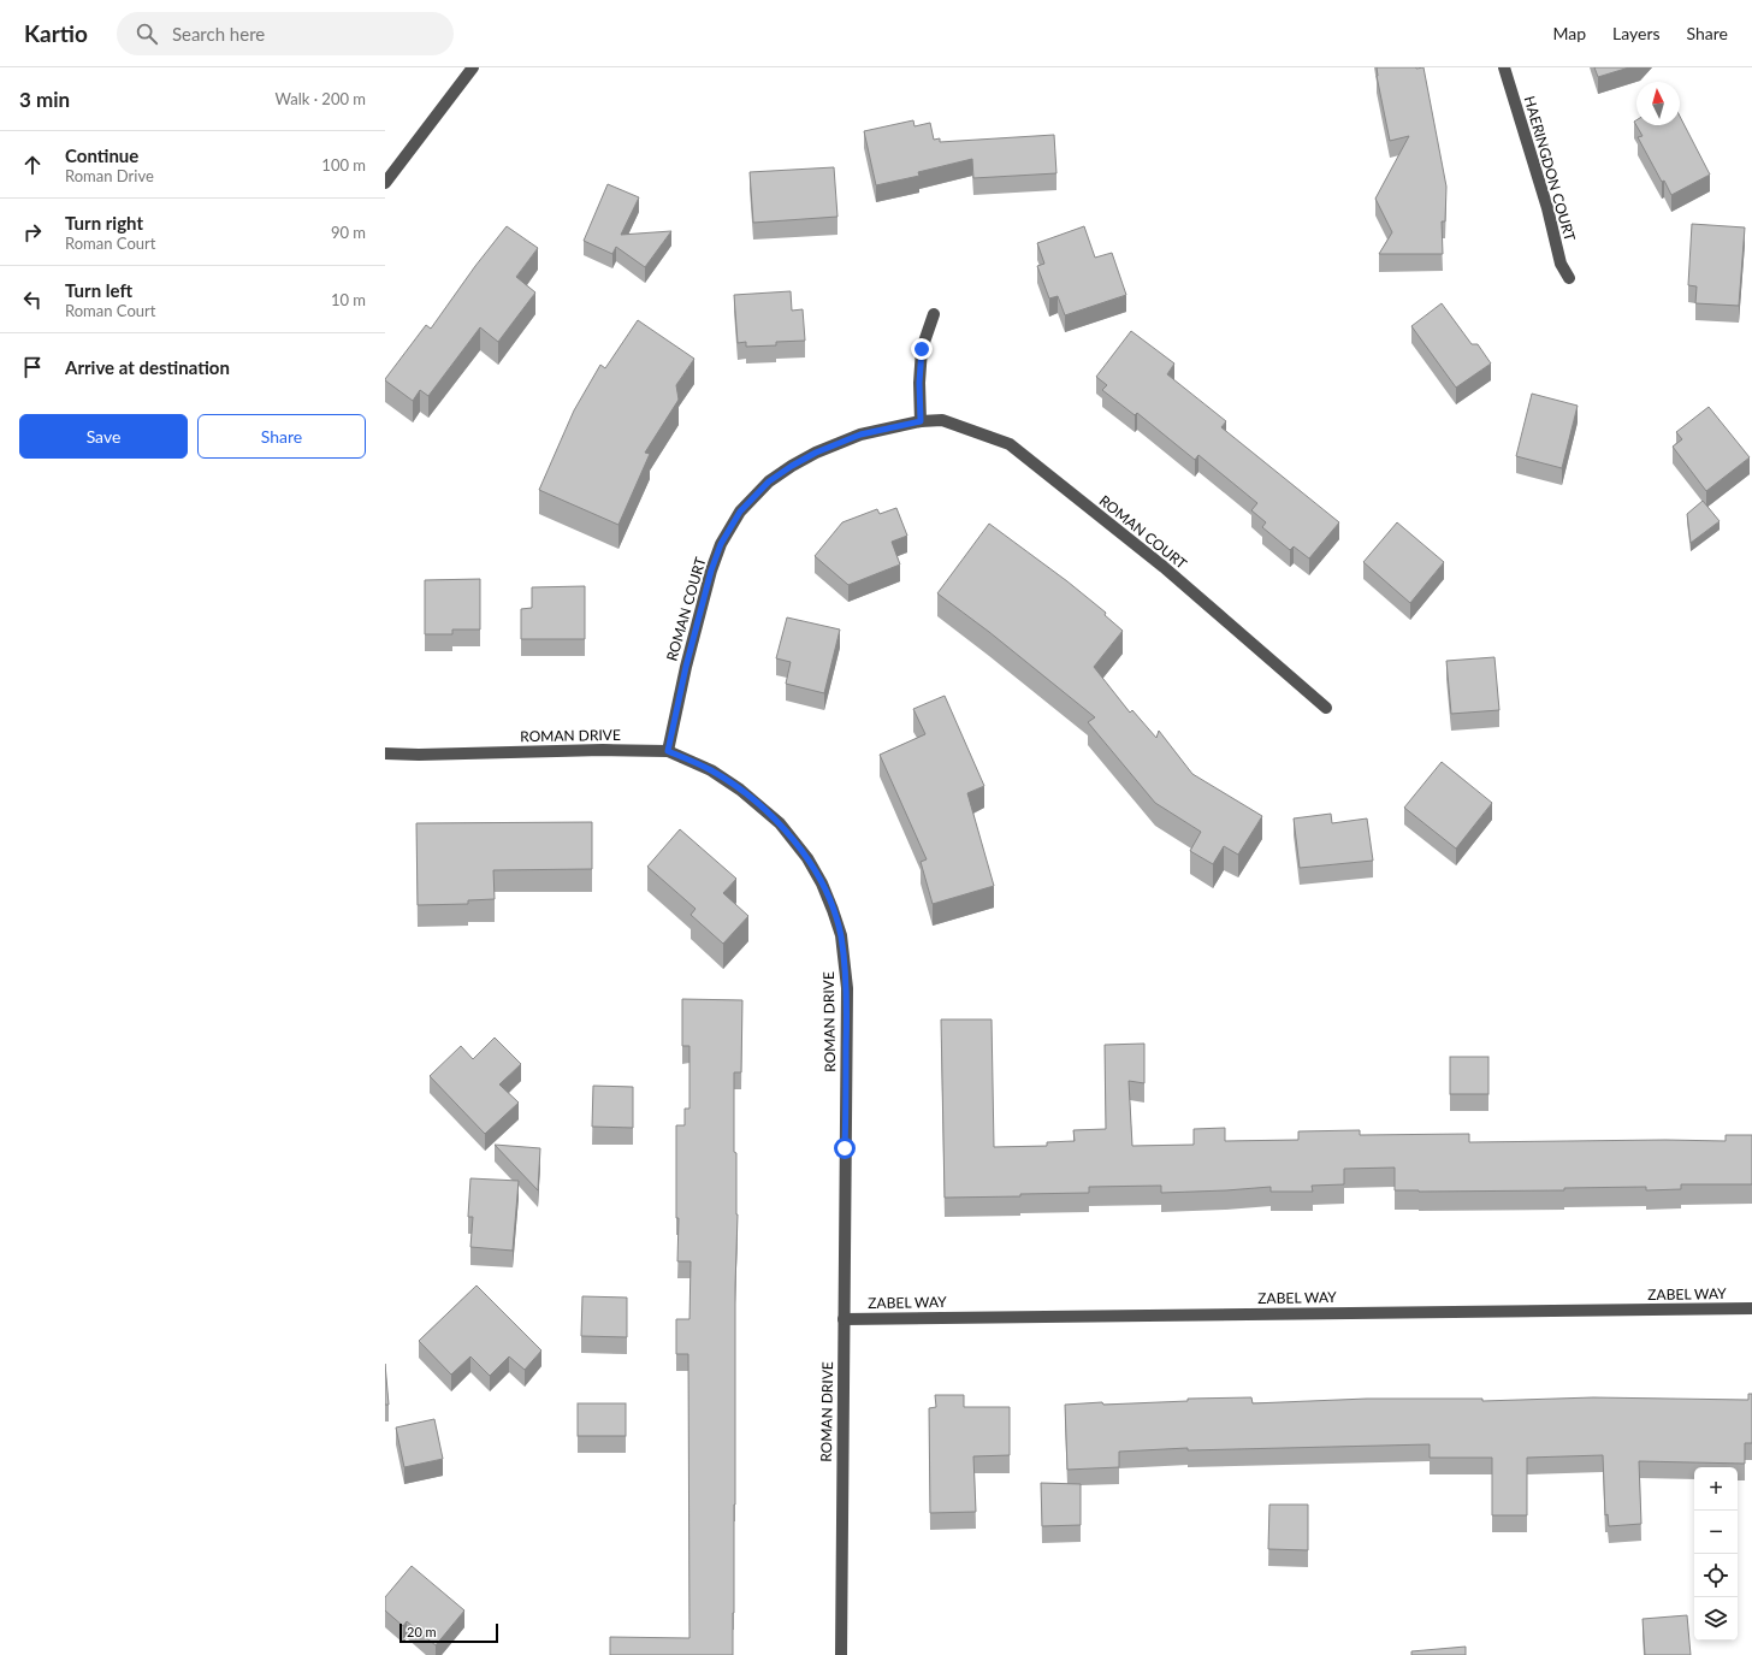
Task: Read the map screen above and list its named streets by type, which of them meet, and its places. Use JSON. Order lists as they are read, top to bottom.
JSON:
{
  "streets": {
    "street": [
      "HAERINGDON COURT",
      "ROMAN COURT",
      "ROMAN DRIVE",
      "ZABEL WAY"
    ]
  },
  "crossings": [
    ["ROMAN COURT", "ROMAN DRIVE"],
    ["ROMAN DRIVE", "ZABEL WAY"]
  ],
  "scale_bar": "20 m",
  "north": "top",
  "page": {
    "header": "Kartio",
    "search": "Search here",
    "nav": ["Map", "Layers", "Share"],
    "heading": ["3 min", "Walk · 200 m"],
    "list": [
      ["Continue", "Roman Drive", "100 m"],
      ["Turn right", "Roman Court", "90 m"],
      ["Turn left", "Roman Court", "10 m"],
      "Arrive at destination"
    ],
    "buttons": ["Save", "Share"],
    "map_buttons": ["+", "−"],
    "scale": "20 m"
  }
}
